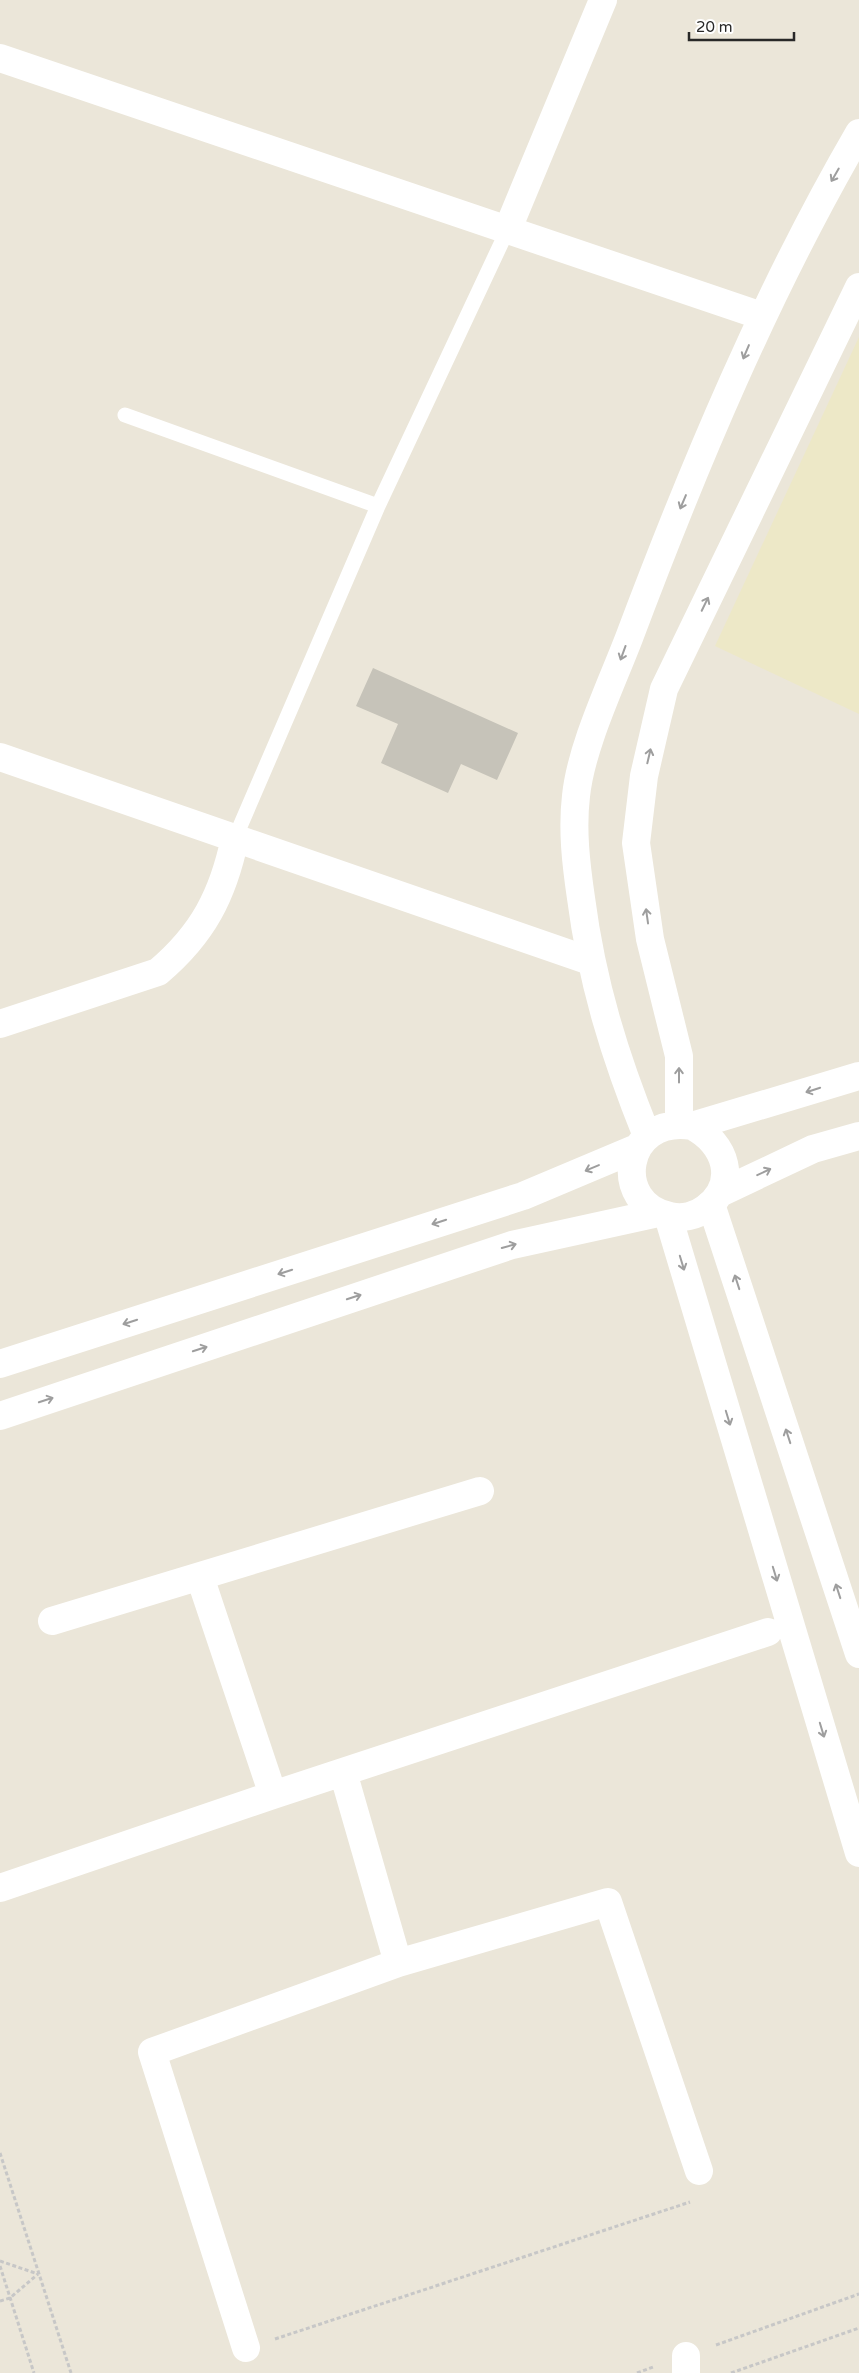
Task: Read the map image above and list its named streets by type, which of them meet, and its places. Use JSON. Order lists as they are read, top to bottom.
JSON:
{
  "scale_bar": "20 m"
}
